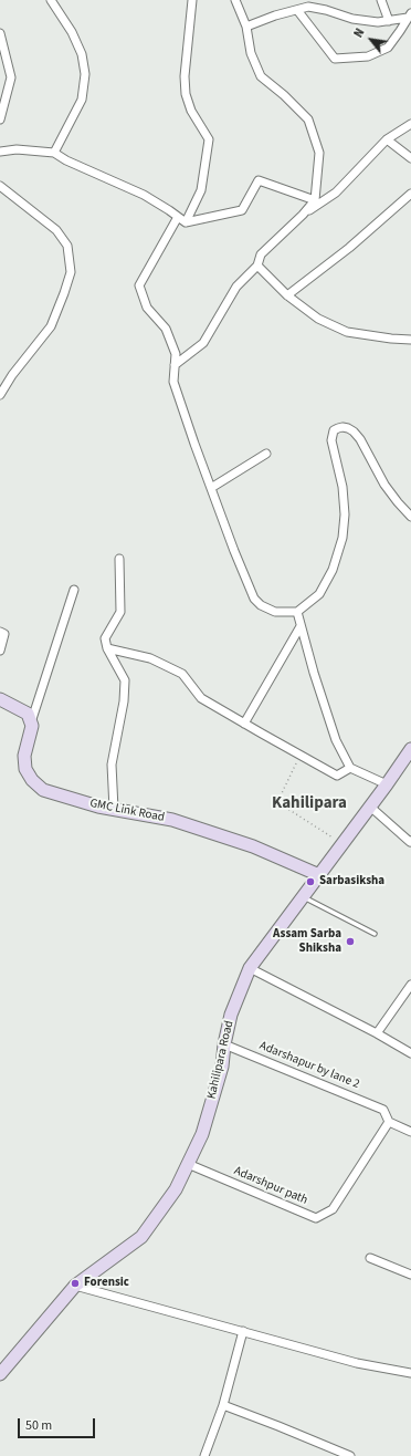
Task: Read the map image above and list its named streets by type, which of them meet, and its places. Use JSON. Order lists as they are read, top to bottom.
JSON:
{
  "streets": {
    "main road": ["GMC Link Road", "Kahilipara Road"],
    "street": ["Adarshapur by lane 2", "Adarshpur path"]
  },
  "crossings": [
    ["GMC Link Road", "Kahilipara Road"],
    ["Kahilipara Road", "Adarshapur by lane 2"],
    ["Kahilipara Road", "Adarshpur path"],
    ["Adarshapur by lane 2", "Adarshpur path"]
  ],
  "districts": ["Kahilipara"],
  "places": ["Sarbasiksha", "Assam Sarba Shiksha", "Forensic"],
  "scale_bar": "50 m",
  "north": "top left"
}
